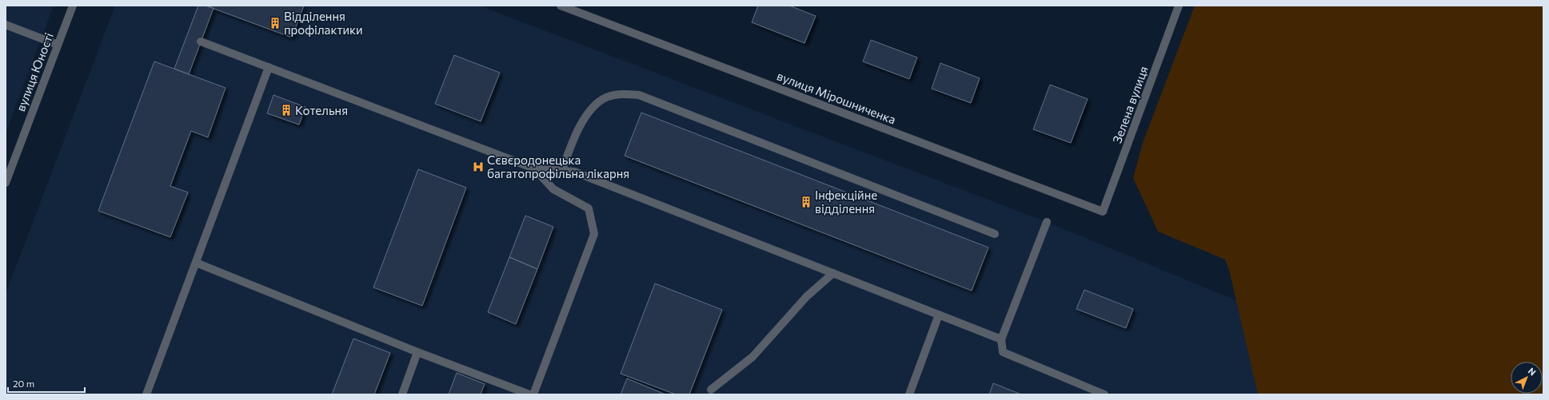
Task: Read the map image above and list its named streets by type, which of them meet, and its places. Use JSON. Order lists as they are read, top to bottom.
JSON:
{
  "streets": {
    "street": ["вулиця Юності", "вулиця Мірошниченка", "Зелена вулиця"]
  },
  "crossings": [
    ["вулиця Мірошниченка", "Зелена вулиця"]
  ],
  "places": {
    "building": ["Відділення профілактики", "Котельня", "Інфекційне відділення"],
    "hospital": ["Сєвєродонецька багатопрофільна лікарня"]
  },
  "scale_bar": "20 m",
  "north": "top right"
}
